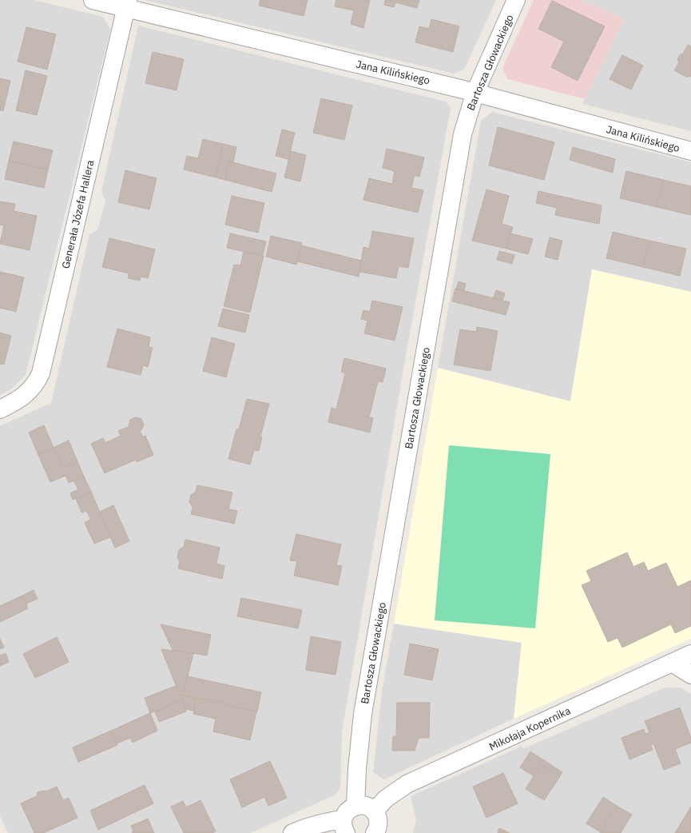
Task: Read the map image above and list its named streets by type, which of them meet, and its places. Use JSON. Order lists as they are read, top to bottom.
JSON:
{
  "streets": {
    "street": [
      "Bartosza Głowackiego",
      "Jana Kilińskiego",
      "Generała Józefa Hallera",
      "Mikołaja Kopernika"
    ]
  },
  "crossings": [
    ["Bartosza Głowackiego", "Jana Kilińskiego"],
    ["Jana Kilińskiego", "Generała Józefa Hallera"]
  ]
}
